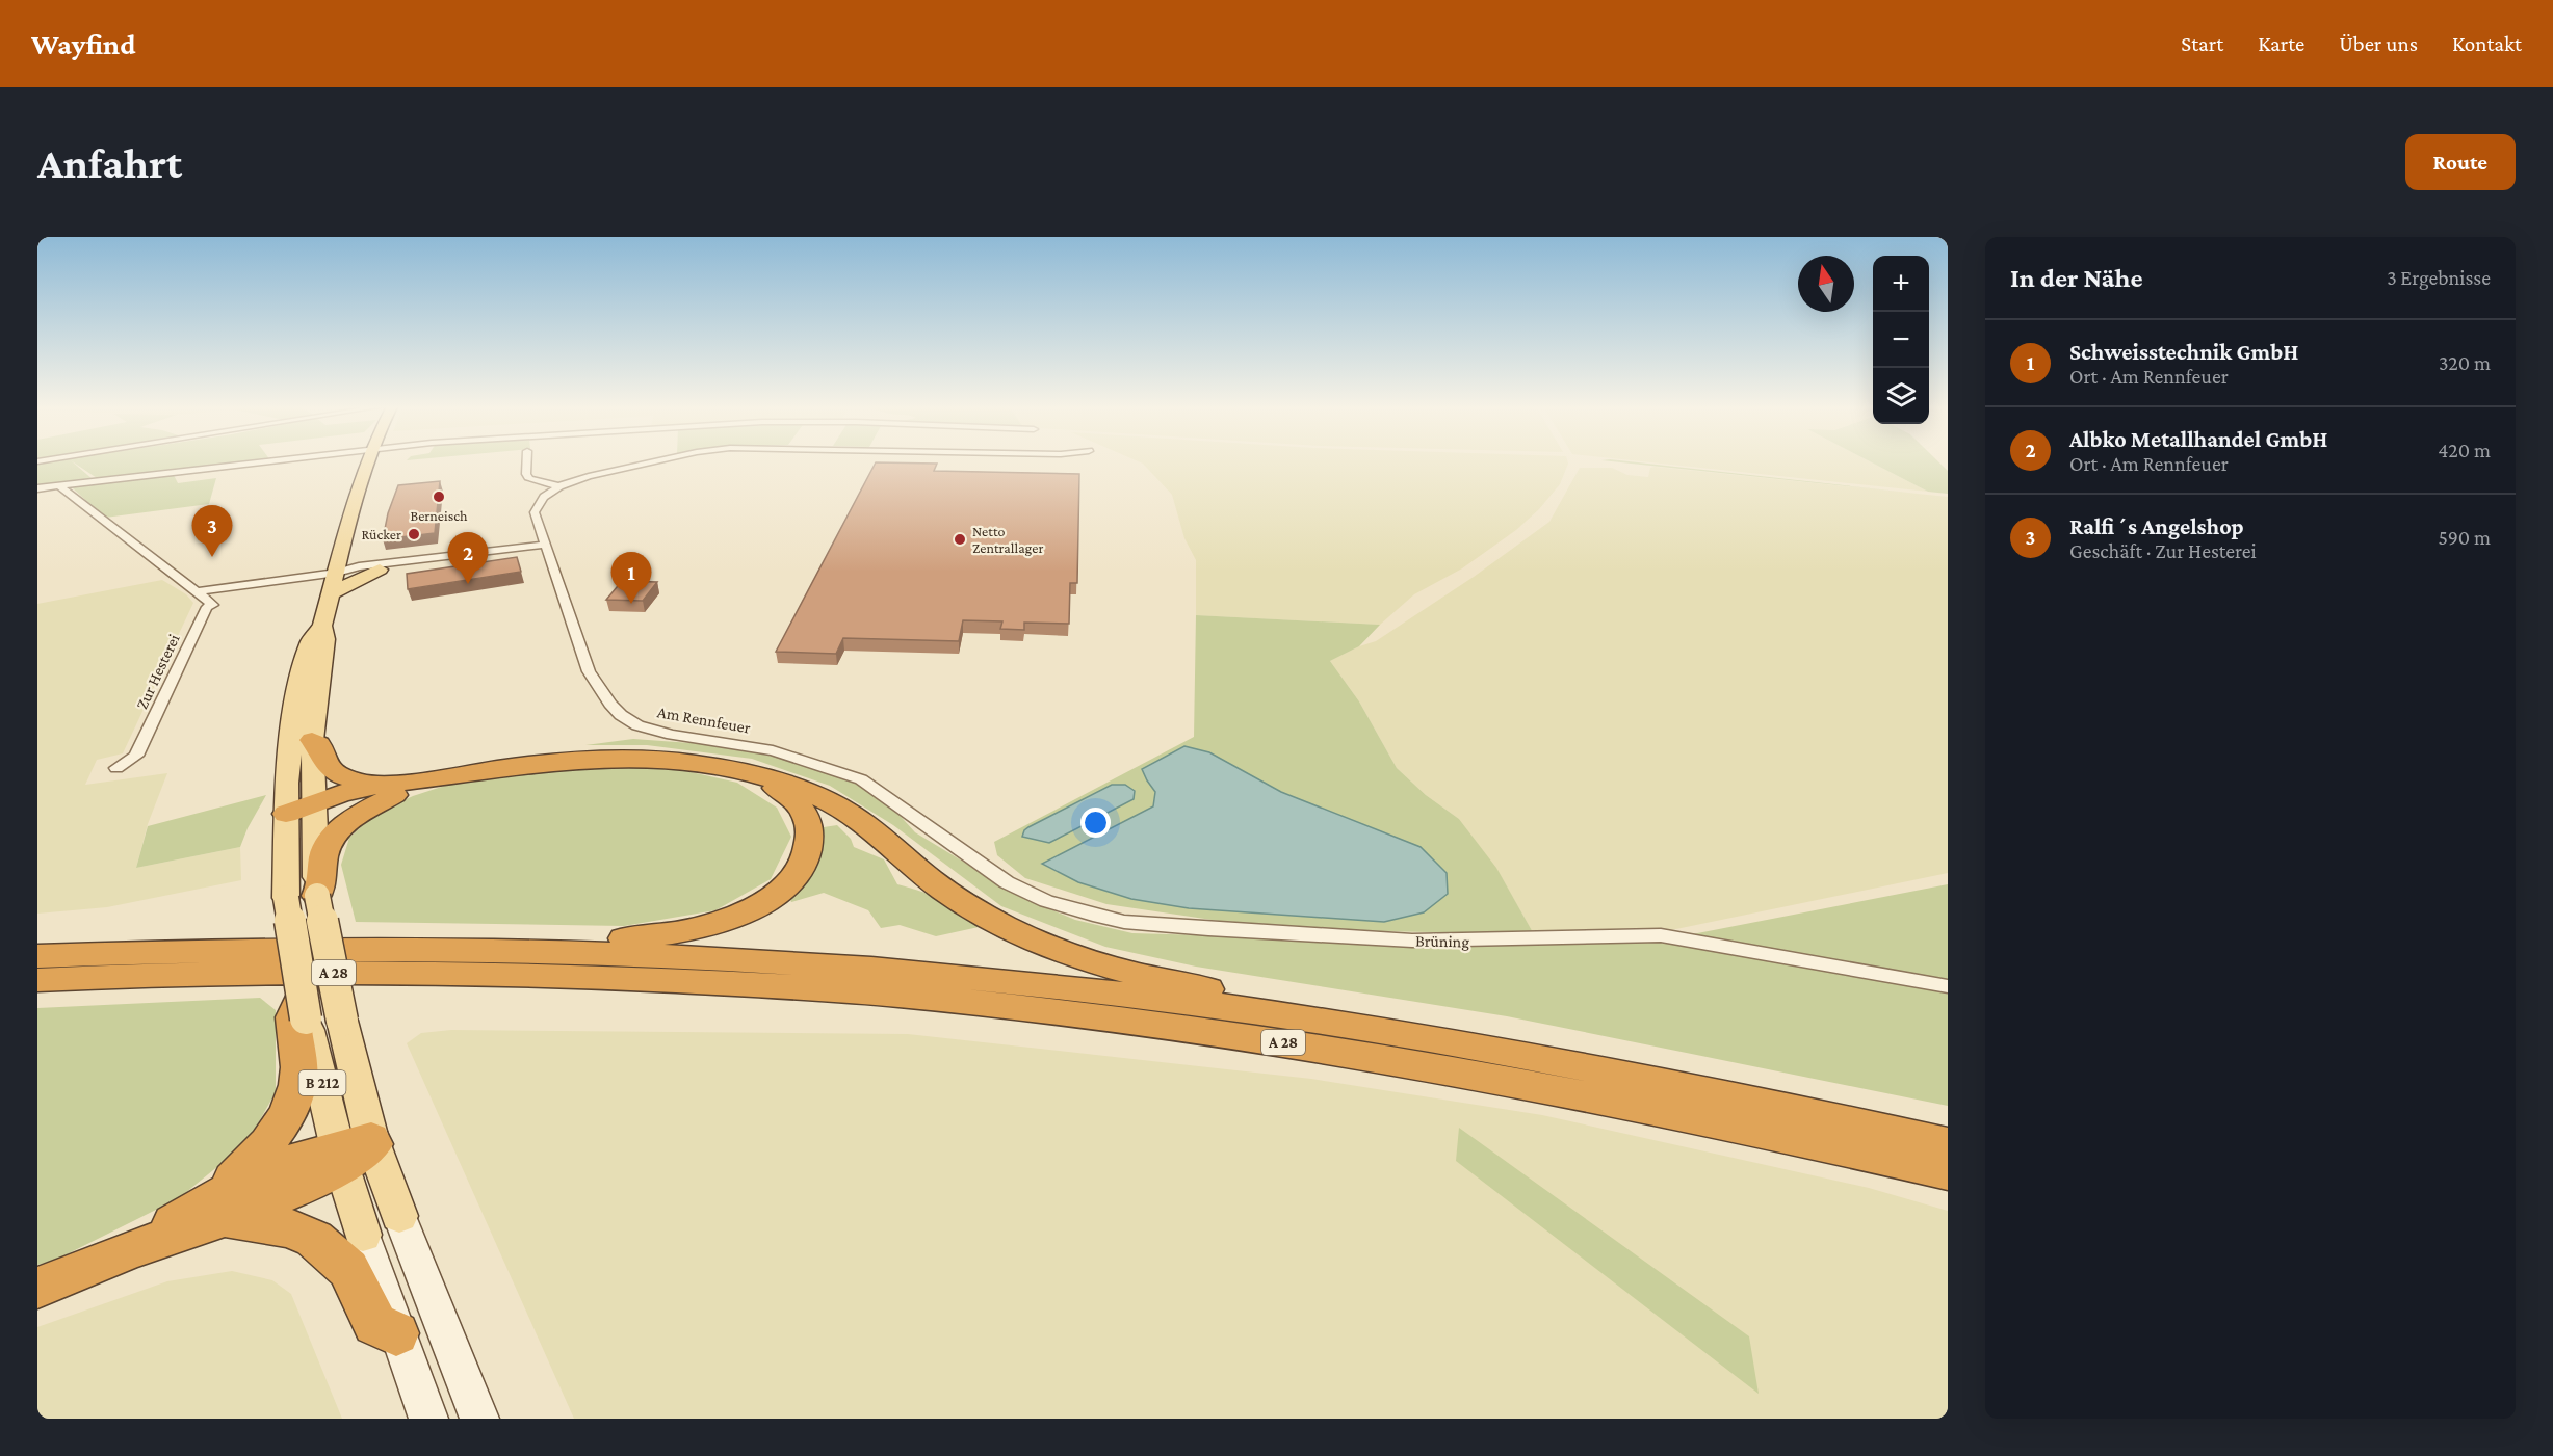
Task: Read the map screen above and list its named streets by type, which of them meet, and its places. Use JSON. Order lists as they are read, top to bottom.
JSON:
{
  "streets": {
    "highway": ["A 28"],
    "main road": ["B 212"],
    "street": ["Zur Hesterei", "Am Rennfeuer", "Brüning"]
  },
  "crossings": [
    ["Am Rennfeuer", "Brüning"]
  ],
  "places": ["Berneisch", "Rücker", "Netto Zentrallager"],
  "north": "top",
  "page": {
    "header": "Wayfind",
    "nav": [
      "Start",
      "Karte",
      "Über uns",
      "Kontakt"
    ],
    "buttons": "Route",
    "title": "Anfahrt",
    "heading": ["In der Nähe", "3 Ergebnisse"],
    "map_buttons": ["+", "−"],
    "list": [
      {
        "mark": "1",
        "name": "Schweisstechnik GmbH",
        "note": "Ort · Am Rennfeuer",
        "value": "320 m"
      },
      {
        "mark": "2",
        "name": "Albko Metallhandel GmbH",
        "note": "Ort · Am Rennfeuer",
        "value": "420 m"
      },
      {
        "mark": "3",
        "name": "Ralfi´s Angelshop",
        "note": "Geschäft · Zur Hesterei",
        "value": "590 m"
      }
    ],
    "pins": ["3", "2", "1"]
  }
}
